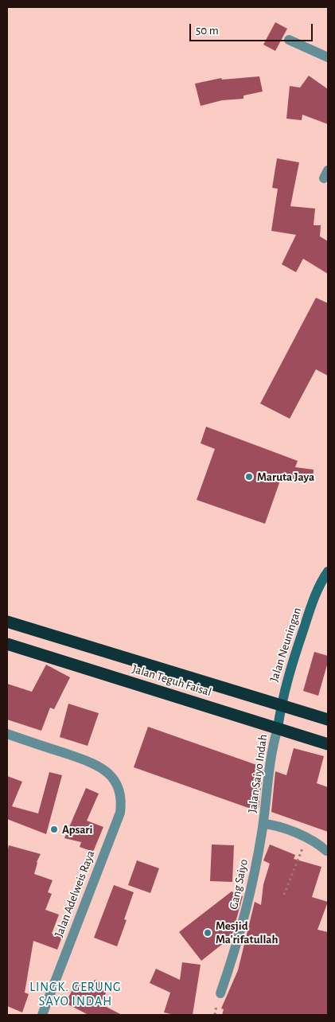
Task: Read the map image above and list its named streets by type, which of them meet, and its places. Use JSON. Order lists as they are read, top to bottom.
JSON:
{
  "streets": {
    "highway": ["Jalan Teguh Faisal"],
    "main road": ["Jalan Neuningan"],
    "street": ["Jalan Saiyo Indah", "Gang Saiyo", "Jalan Adelweis Raya"]
  },
  "crossings": [
    ["Jalan Neuningan", "Jalan Teguh Faisal"],
    ["Jalan Neuningan", "Jalan Saiyo Indah"],
    ["Jalan Teguh Faisal", "Jalan Saiyo Indah"],
    ["Jalan Saiyo Indah", "Gang Saiyo"]
  ],
  "districts": ["LINGK. GERUNG SAYO INDAH"],
  "places": ["Maruta Jaya", "Apsari", "Mesjid Ma'rifatullah"],
  "scale_bar": "50 m"
}
